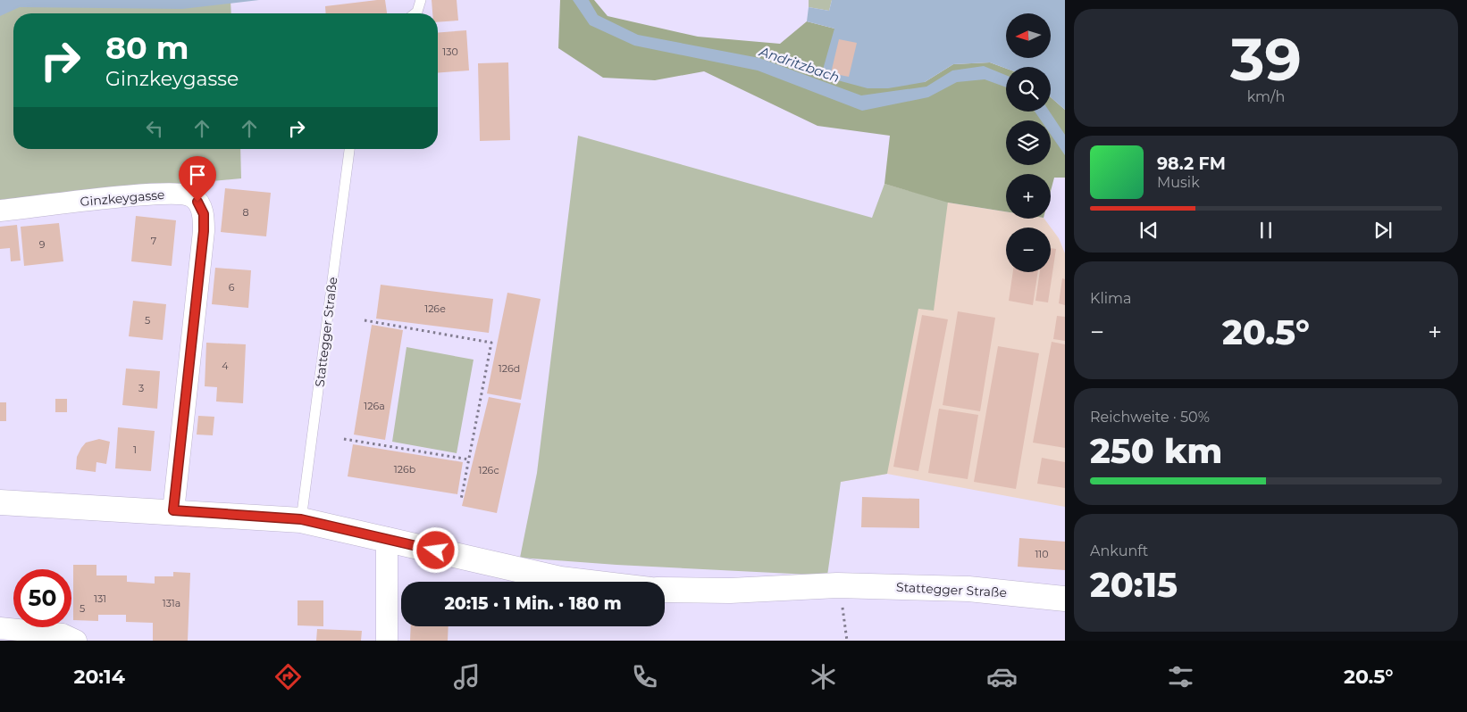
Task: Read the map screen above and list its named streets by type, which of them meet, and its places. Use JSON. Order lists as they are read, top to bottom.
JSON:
{
  "streets": {
    "main road": ["Stattegger Straße"],
    "street": ["Ginzkeygasse"]
  },
  "water": ["Andritzbach"],
  "house_numbers": [
    "130",
    "8",
    "7",
    "9",
    "6",
    "126e",
    "5",
    "4",
    "126d",
    "3",
    "126a",
    "1",
    "126b",
    "126c",
    "110",
    "131",
    "131a",
    "5"
  ],
  "north": "left",
  "page": {
    "tile": [
      ["39", "km/h"],
      "Klima",
      ["Reichweite · 50%", "250 km"],
      ["Ankunft", "20:15"]
    ],
    "map_buttons": ["+", "−"],
    "turn": ["80 m", "Ginzkeygasse"],
    "song": ["98.2 FM", "Musik"],
    "heat": ["−", "20.5°", "+"],
    "limit": "50",
    "trip": "20:15 · 1 Min. · 180 m",
    "tabs": ["20:14", "20.5°"]
  }
}
